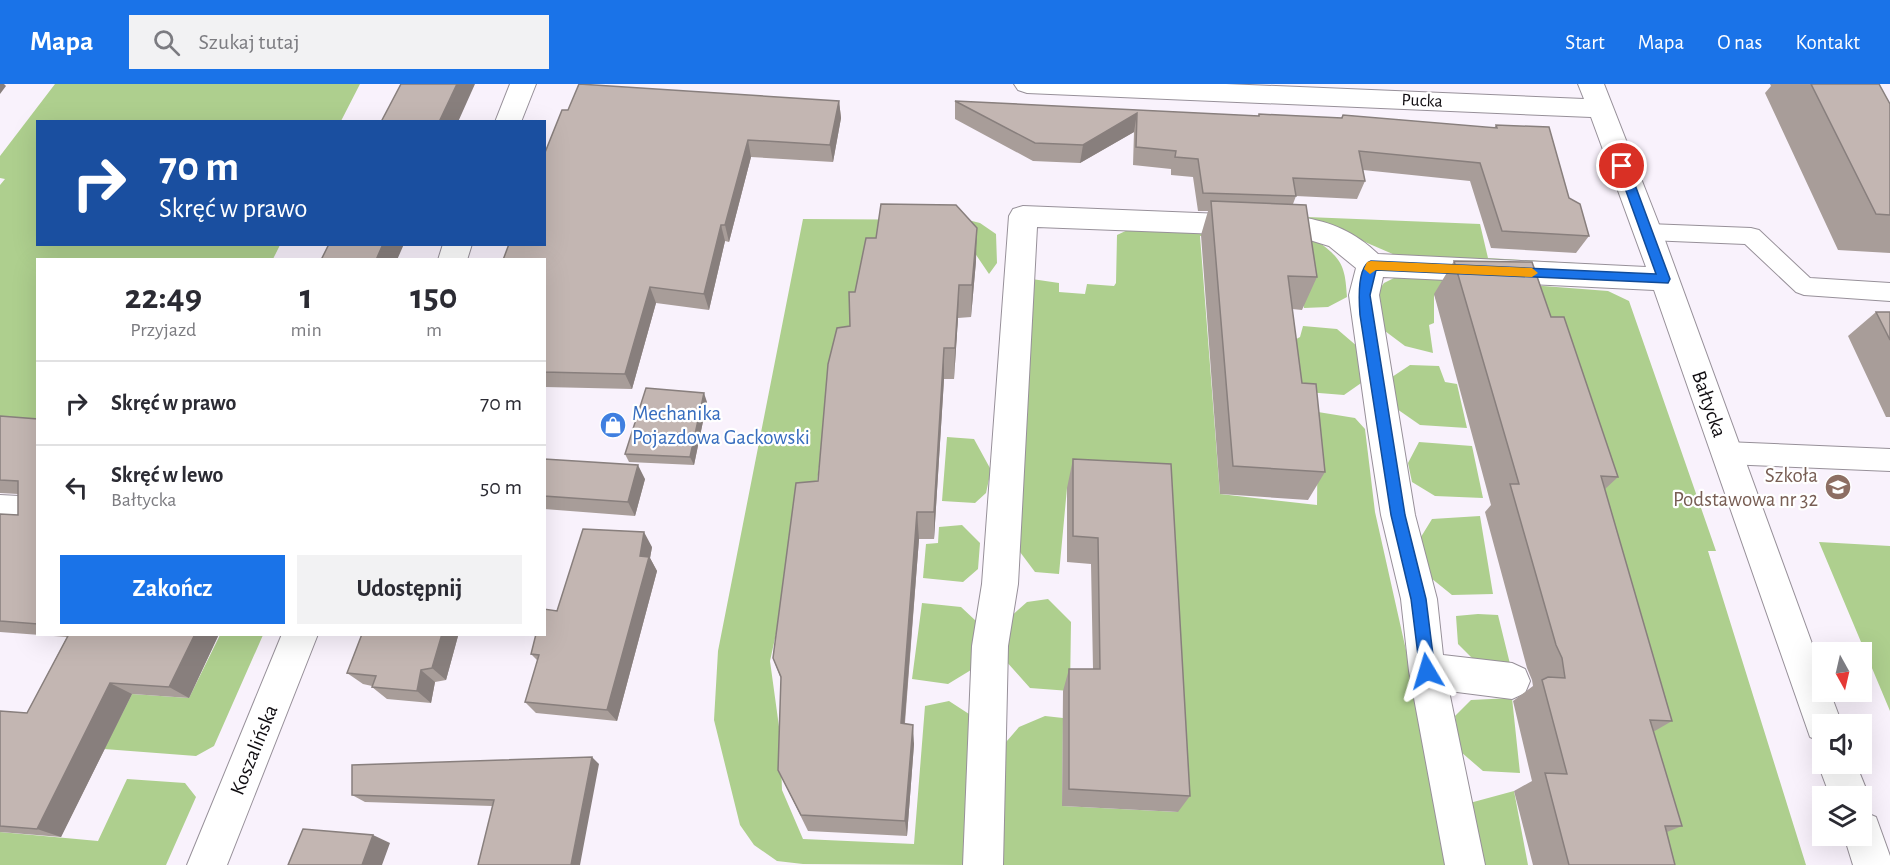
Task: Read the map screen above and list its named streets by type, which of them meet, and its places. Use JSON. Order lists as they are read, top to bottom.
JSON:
{
  "streets": {
    "street": ["Pucka", "Bałtycka", "Koszalińska"]
  },
  "crossings": [
    ["Pucka", "Bałtycka"]
  ],
  "places": {
    "shop": ["Mechanika Pojazdowa Gackowski"],
    "school or university": ["Szkoła Podstawowa nr 32"]
  },
  "north": "bottom",
  "page": {
    "header": "Mapa",
    "search": "Szukaj tutaj",
    "nav": [
      "Start",
      "Mapa",
      "O nas",
      "Kontakt"
    ],
    "turn": ["70 m", "Skręć w prawo"],
    "eta": [
      "22:49",
      "Przyjazd",
      "1",
      "min",
      "150",
      "m"
    ],
    "list": [
      {
        "name": "Skręć w prawo",
        "value": "70 m"
      },
      {
        "name": "Skręć w lewo",
        "note": "Bałtycka",
        "value": "50 m"
      }
    ],
    "buttons": ["Zakończ", "Udostępnij"]
  }
}
